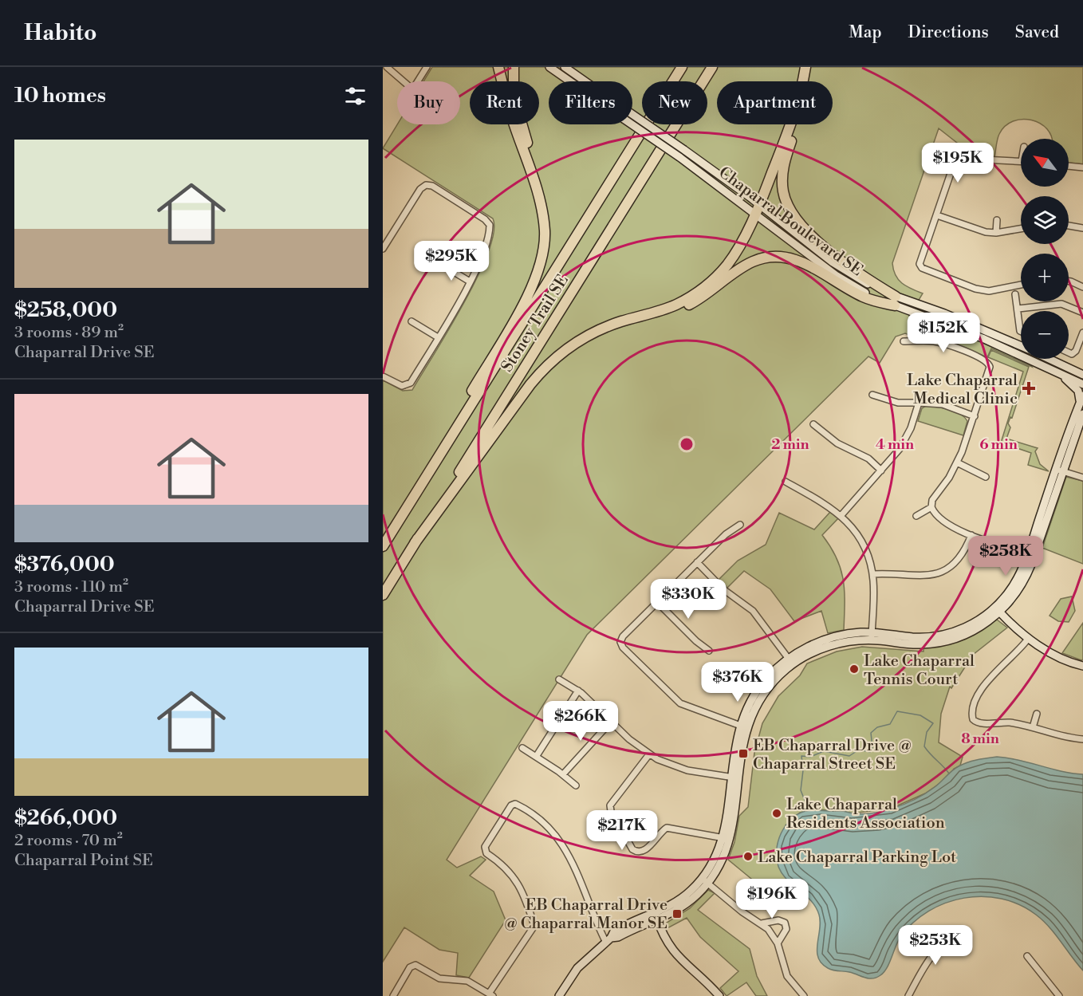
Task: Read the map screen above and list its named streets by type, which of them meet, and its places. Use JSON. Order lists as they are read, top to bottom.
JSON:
{
  "streets": {
    "highway": ["Stoney Trail SE"],
    "street": ["Chaparral Boulevard SE"]
  },
  "places": {
    "health": ["Lake Chaparral Medical Clinic"],
    "other": ["Lake Chaparral Tennis Court", "Lake Chaparral Residents Association", "Lake Chaparral Parking Lot"],
    "transit": ["EB Chaparral Drive @ Chaparral Street SE", "EB Chaparral Drive @ Chaparral Manor SE"]
  },
  "north": "top left",
  "page": {
    "header": "Habito",
    "nav": ["Map", "Directions", "Saved"],
    "heading": "10 homes",
    "chip": [
      "Buy",
      "Rent",
      "Filters",
      "New",
      "Apartment"
    ],
    "list": [
      {
        "name": "$258,000",
        "note": "3 rooms · 89 m² · Chaparral Drive SE"
      },
      {
        "name": "$376,000",
        "note": "3 rooms · 110 m² · Chaparral Drive SE"
      },
      {
        "name": "$266,000",
        "note": "2 rooms · 70 m² · Chaparral Point SE"
      }
    ],
    "map_buttons": ["+", "−"],
    "price": [
      "$195K",
      "$295K",
      "$152K",
      "$258K",
      "$330K",
      "$376K",
      "$266K",
      "$217K",
      "$196K",
      "$253K"
    ]
  },
  "rings": [
    "2 min",
    "4 min",
    "6 min",
    "8 min"
  ]
}
